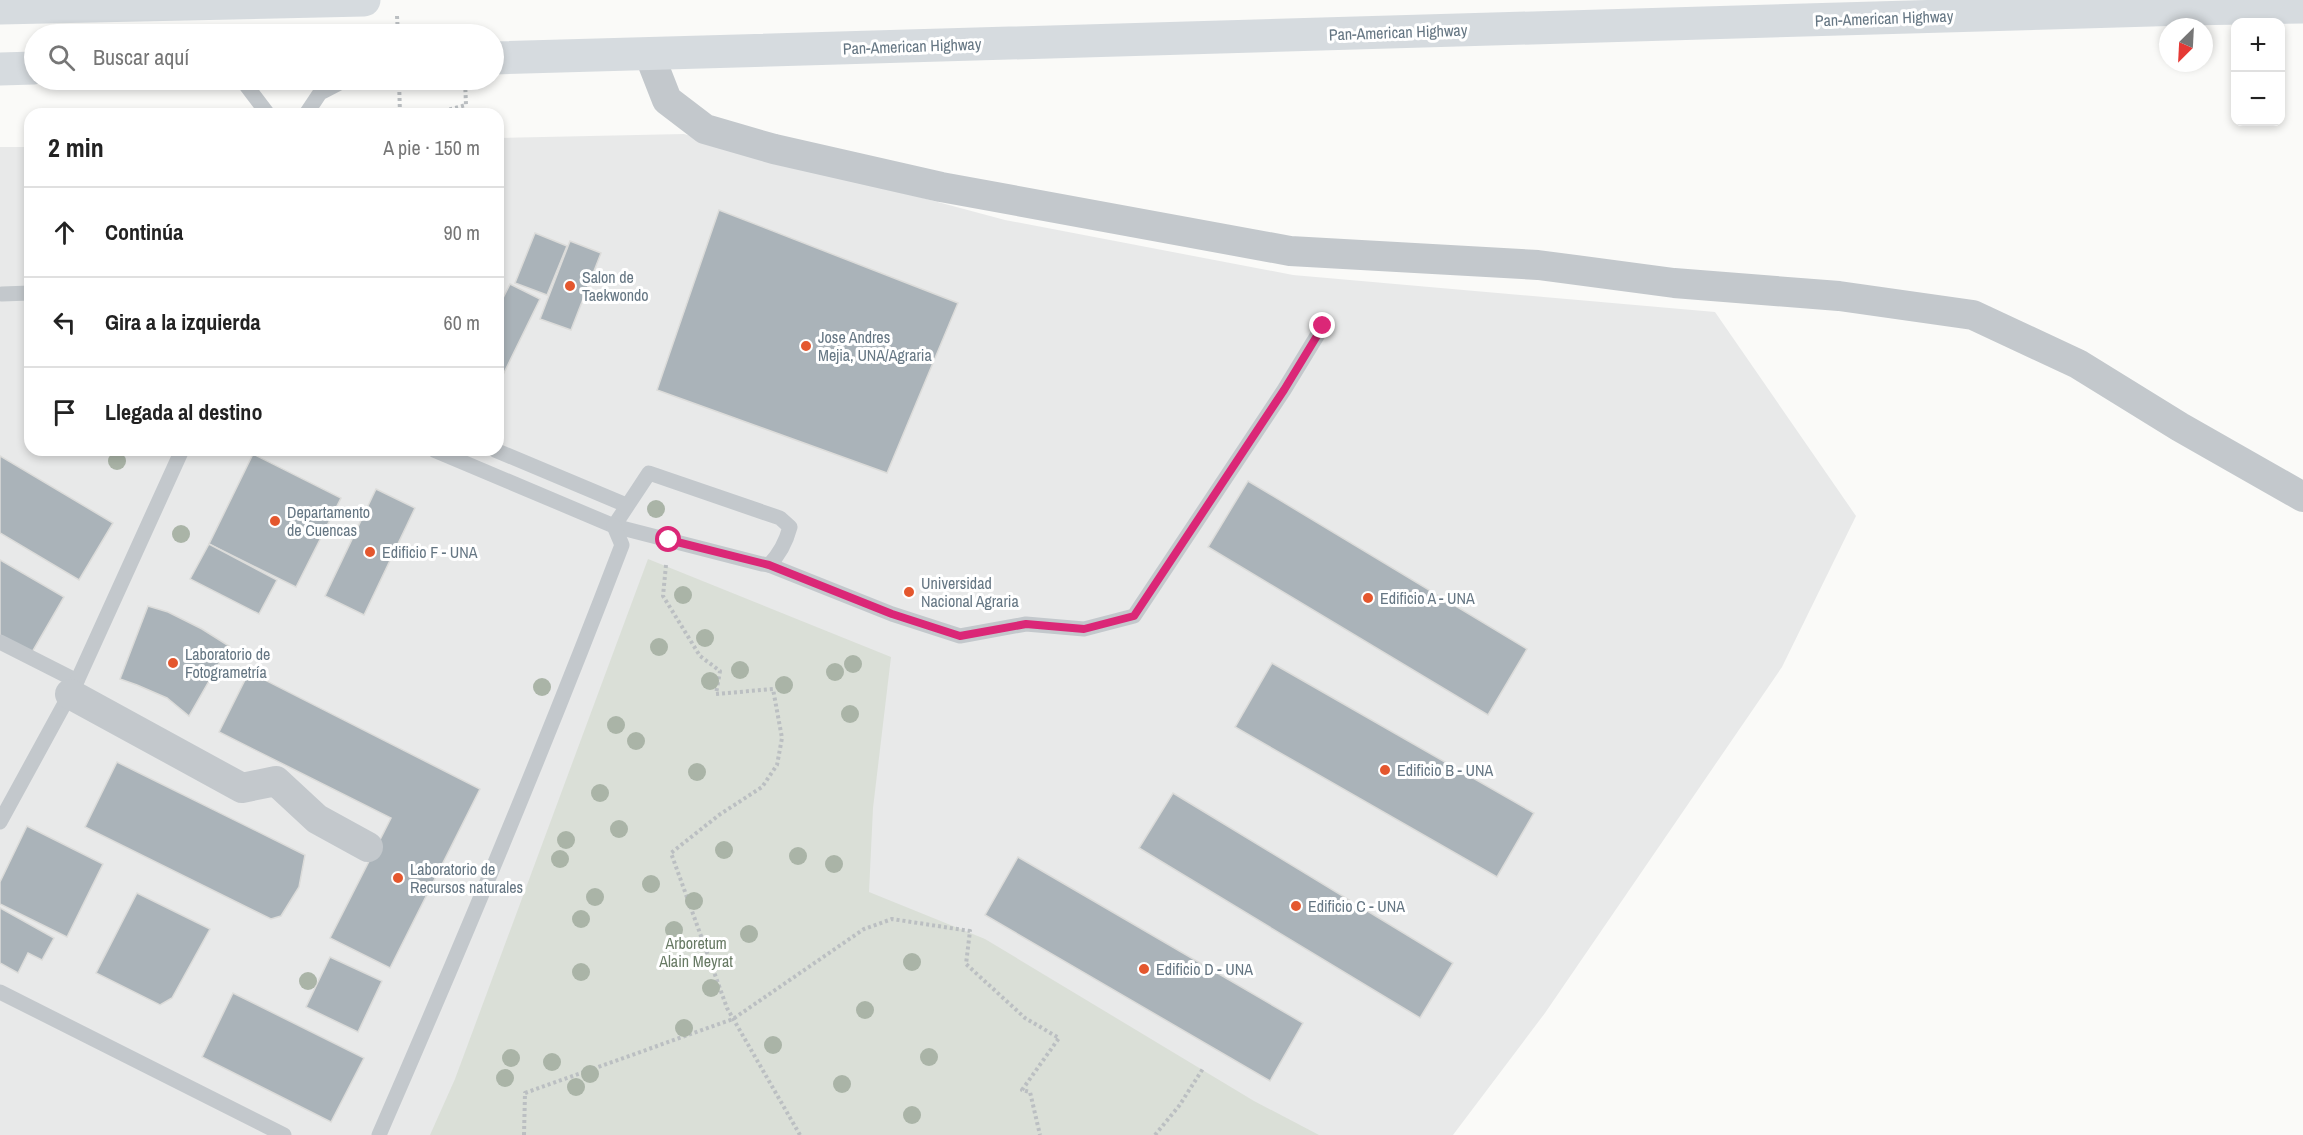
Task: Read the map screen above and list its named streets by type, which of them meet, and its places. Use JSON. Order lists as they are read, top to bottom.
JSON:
{
  "streets": {
    "highway": ["Pan-American Highway"]
  },
  "parks": ["Arboretum Alain Meyrat"],
  "places": [
    "Salon de Taekwondo",
    "Jose Andres Mejia, UNA/Agraria",
    "Departamento de Cuencas",
    "Edificio F - UNA",
    "Universidad Nacional Agraria",
    "Edificio A - UNA",
    "Laboratorio de Fotogrametría",
    "Edificio B - UNA",
    "Laboratorio de Recursos naturales",
    "Edificio C - UNA",
    "Edificio D - UNA"
  ],
  "north": "bottom left",
  "page": {
    "map_buttons": ["+", "−"],
    "search": "Buscar aquí",
    "heading": ["2 min", "A pie · 150 m"],
    "list": [
      ["Continúa", "90 m"],
      ["Gira a la izquierda", "60 m"],
      "Llegada al destino"
    ]
  }
}
